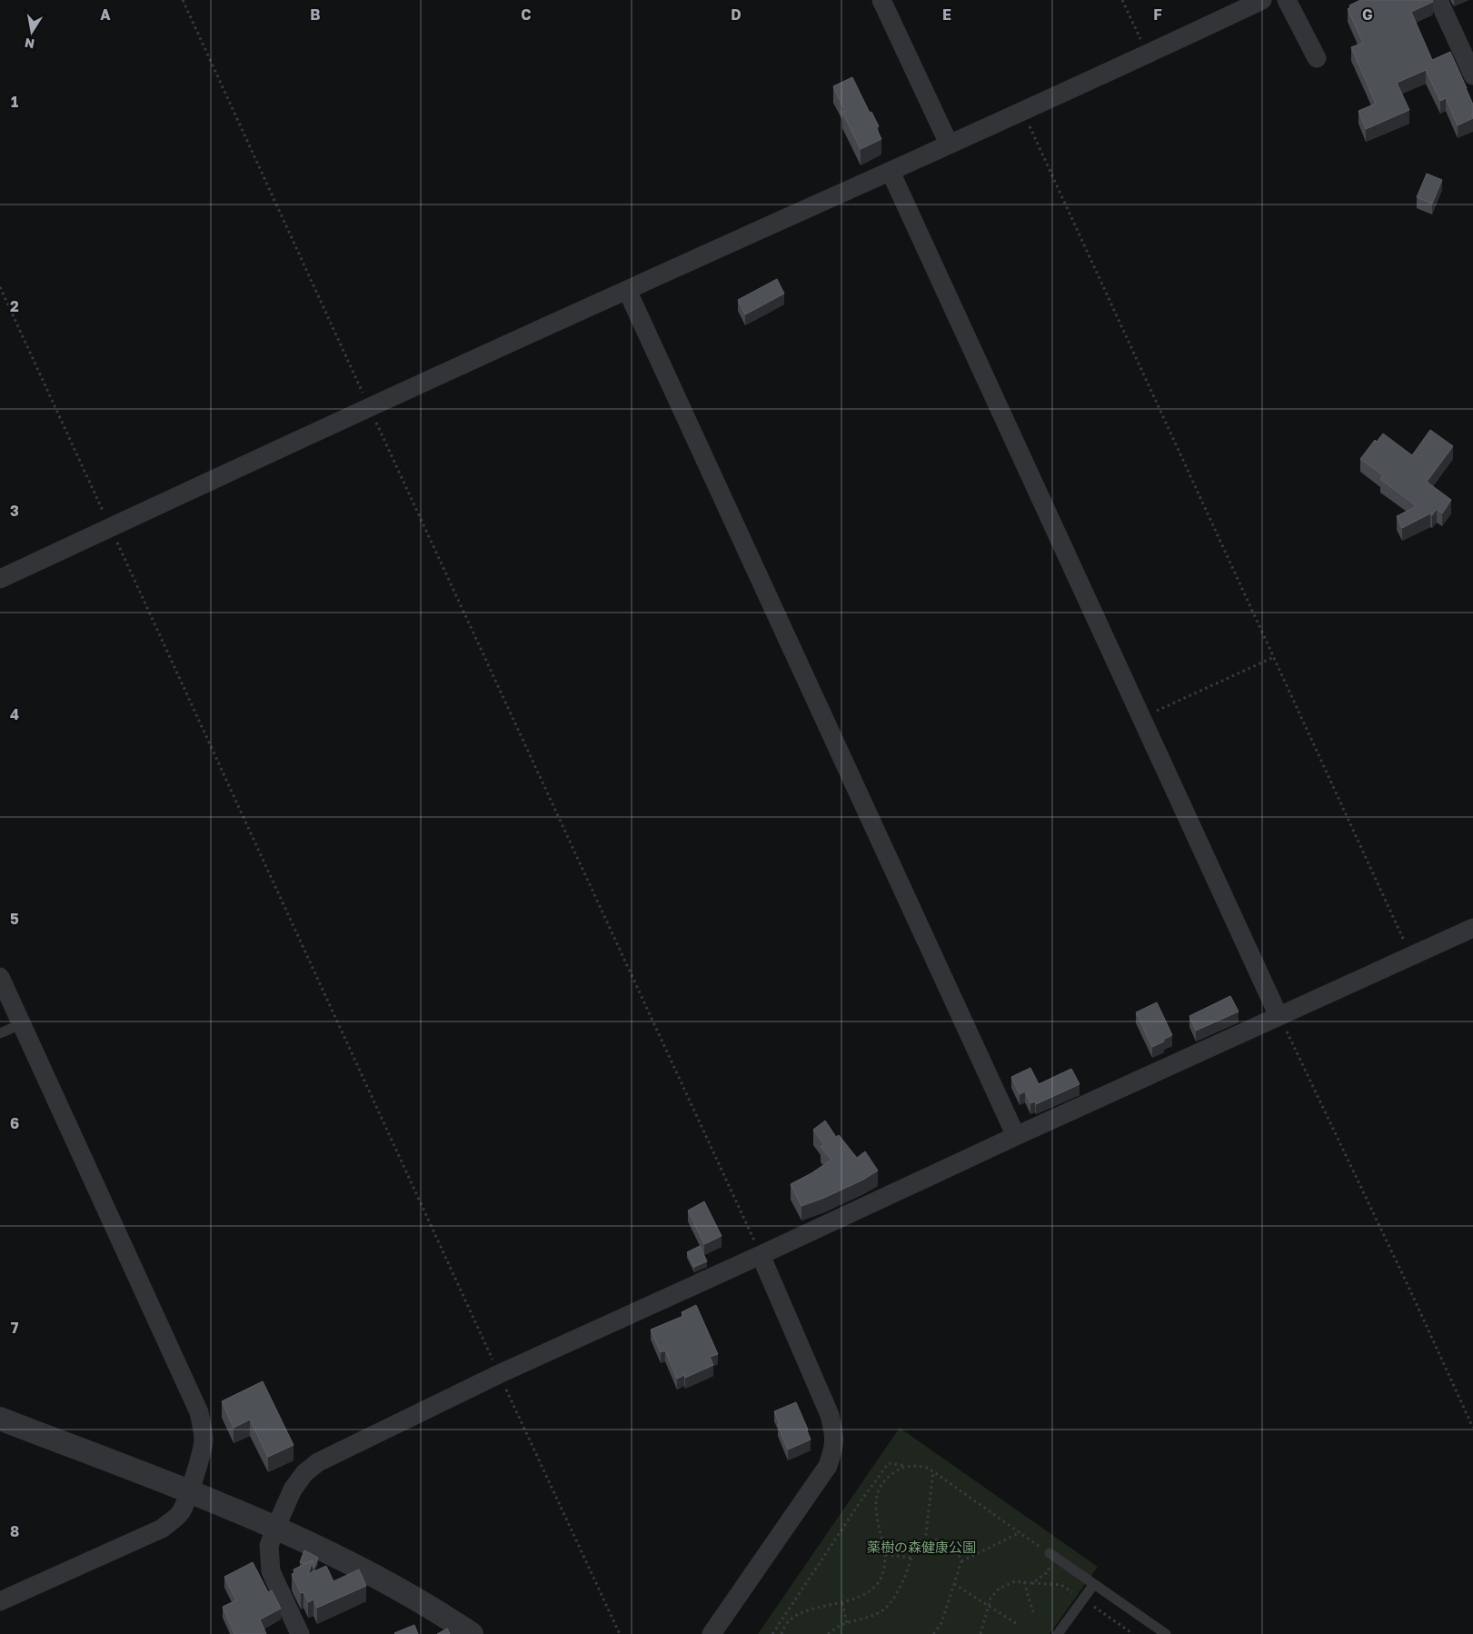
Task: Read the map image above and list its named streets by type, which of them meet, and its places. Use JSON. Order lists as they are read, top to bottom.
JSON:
{
  "parks": ["薬樹の森健康公園"],
  "north": "bottom",
  "grid": {
    "columns": [
      "A",
      "B",
      "C",
      "D",
      "E",
      "F",
      "G"
    ],
    "rows": [
      "1",
      "2",
      "3",
      "4",
      "5",
      "6",
      "7",
      "8"
    ]
  }
}
